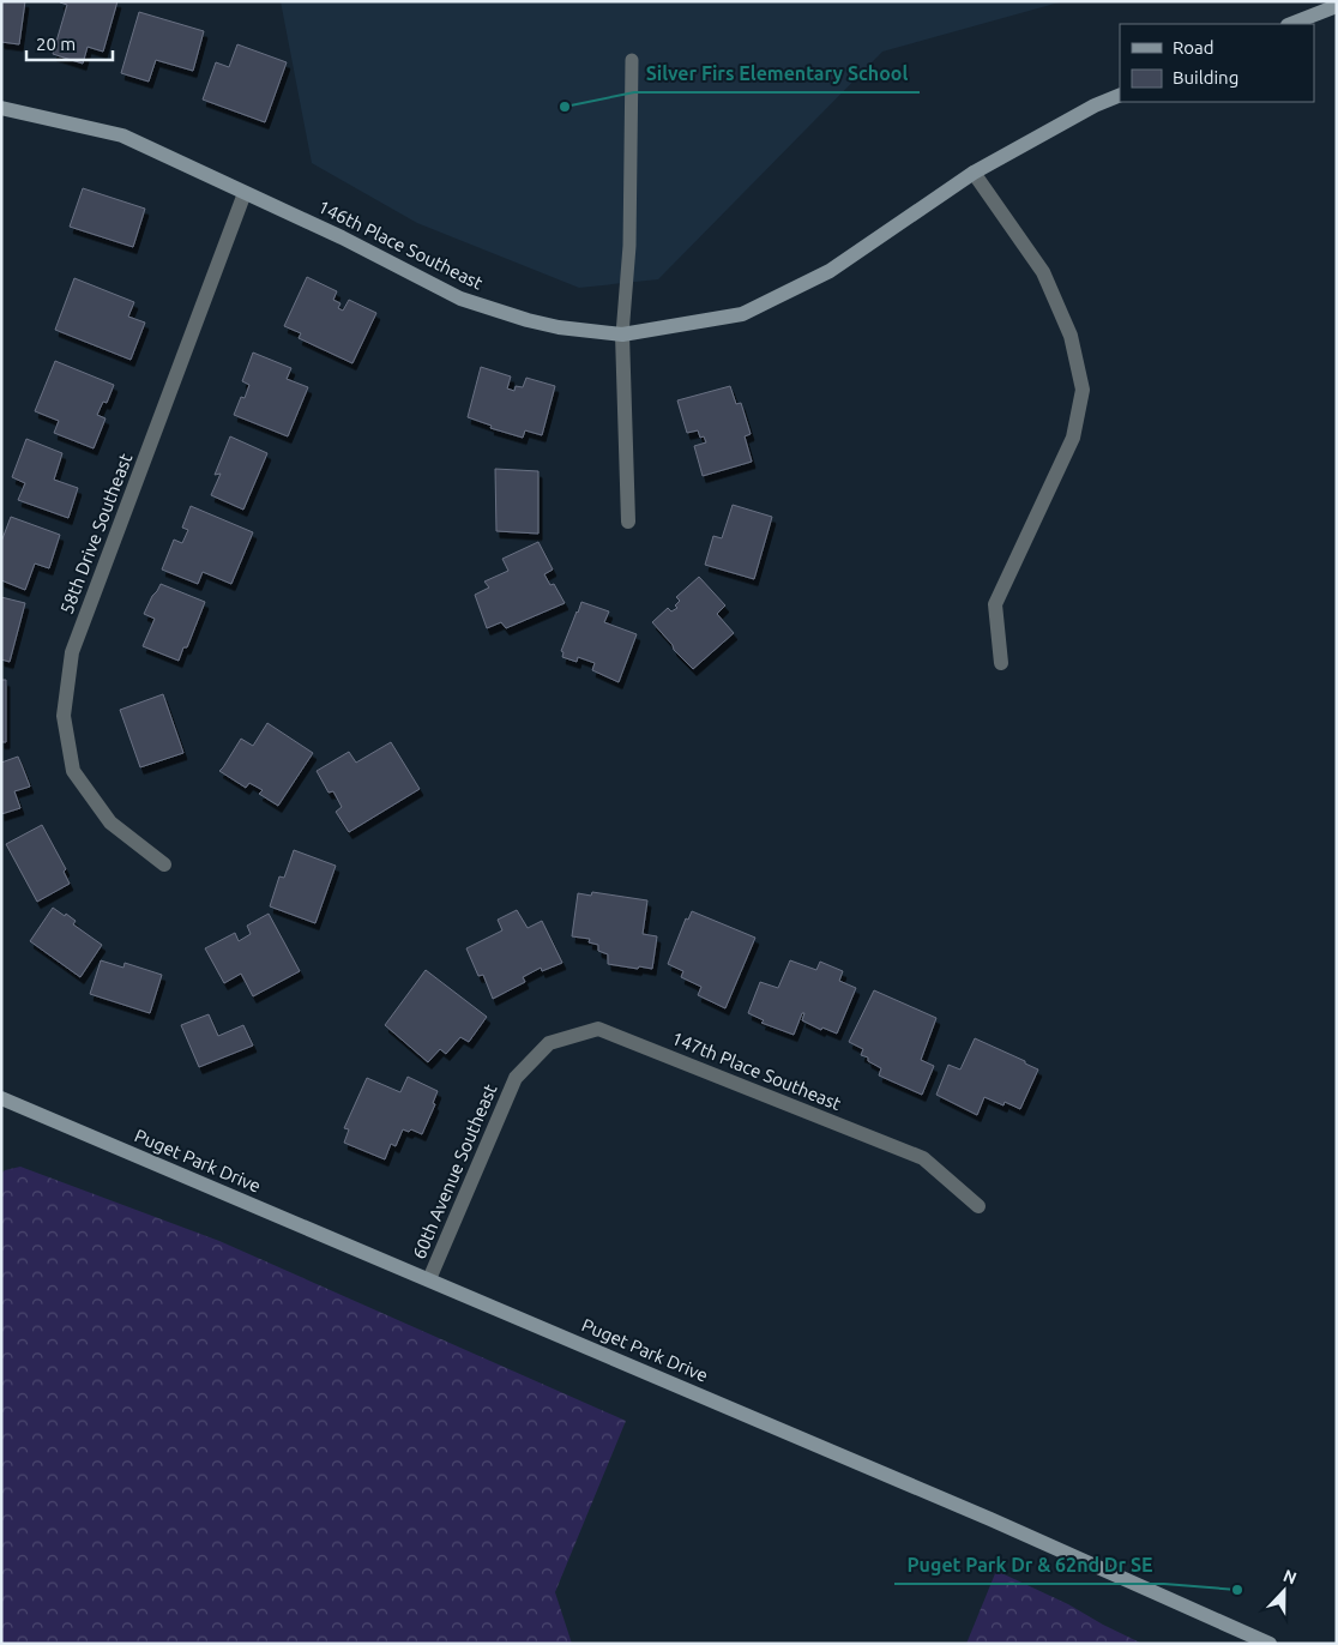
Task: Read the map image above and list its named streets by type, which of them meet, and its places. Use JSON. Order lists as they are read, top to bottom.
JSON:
{
  "streets": {
    "street": [
      "146th Place Southeast",
      "58th Drive Southeast",
      "147th Place Southeast",
      "Puget Park Drive",
      "60th Avenue Southeast"
    ]
  },
  "crossings": [
    ["146th Place Southeast", "58th Drive Southeast"],
    ["147th Place Southeast", "60th Avenue Southeast"],
    ["Puget Park Drive", "60th Avenue Southeast"]
  ],
  "places": ["Silver Firs Elementary School", "Puget Park Dr & 62nd Dr SE"],
  "legend": ["Road", "Building"],
  "scale_bar": "20 m",
  "north": "top"
}
